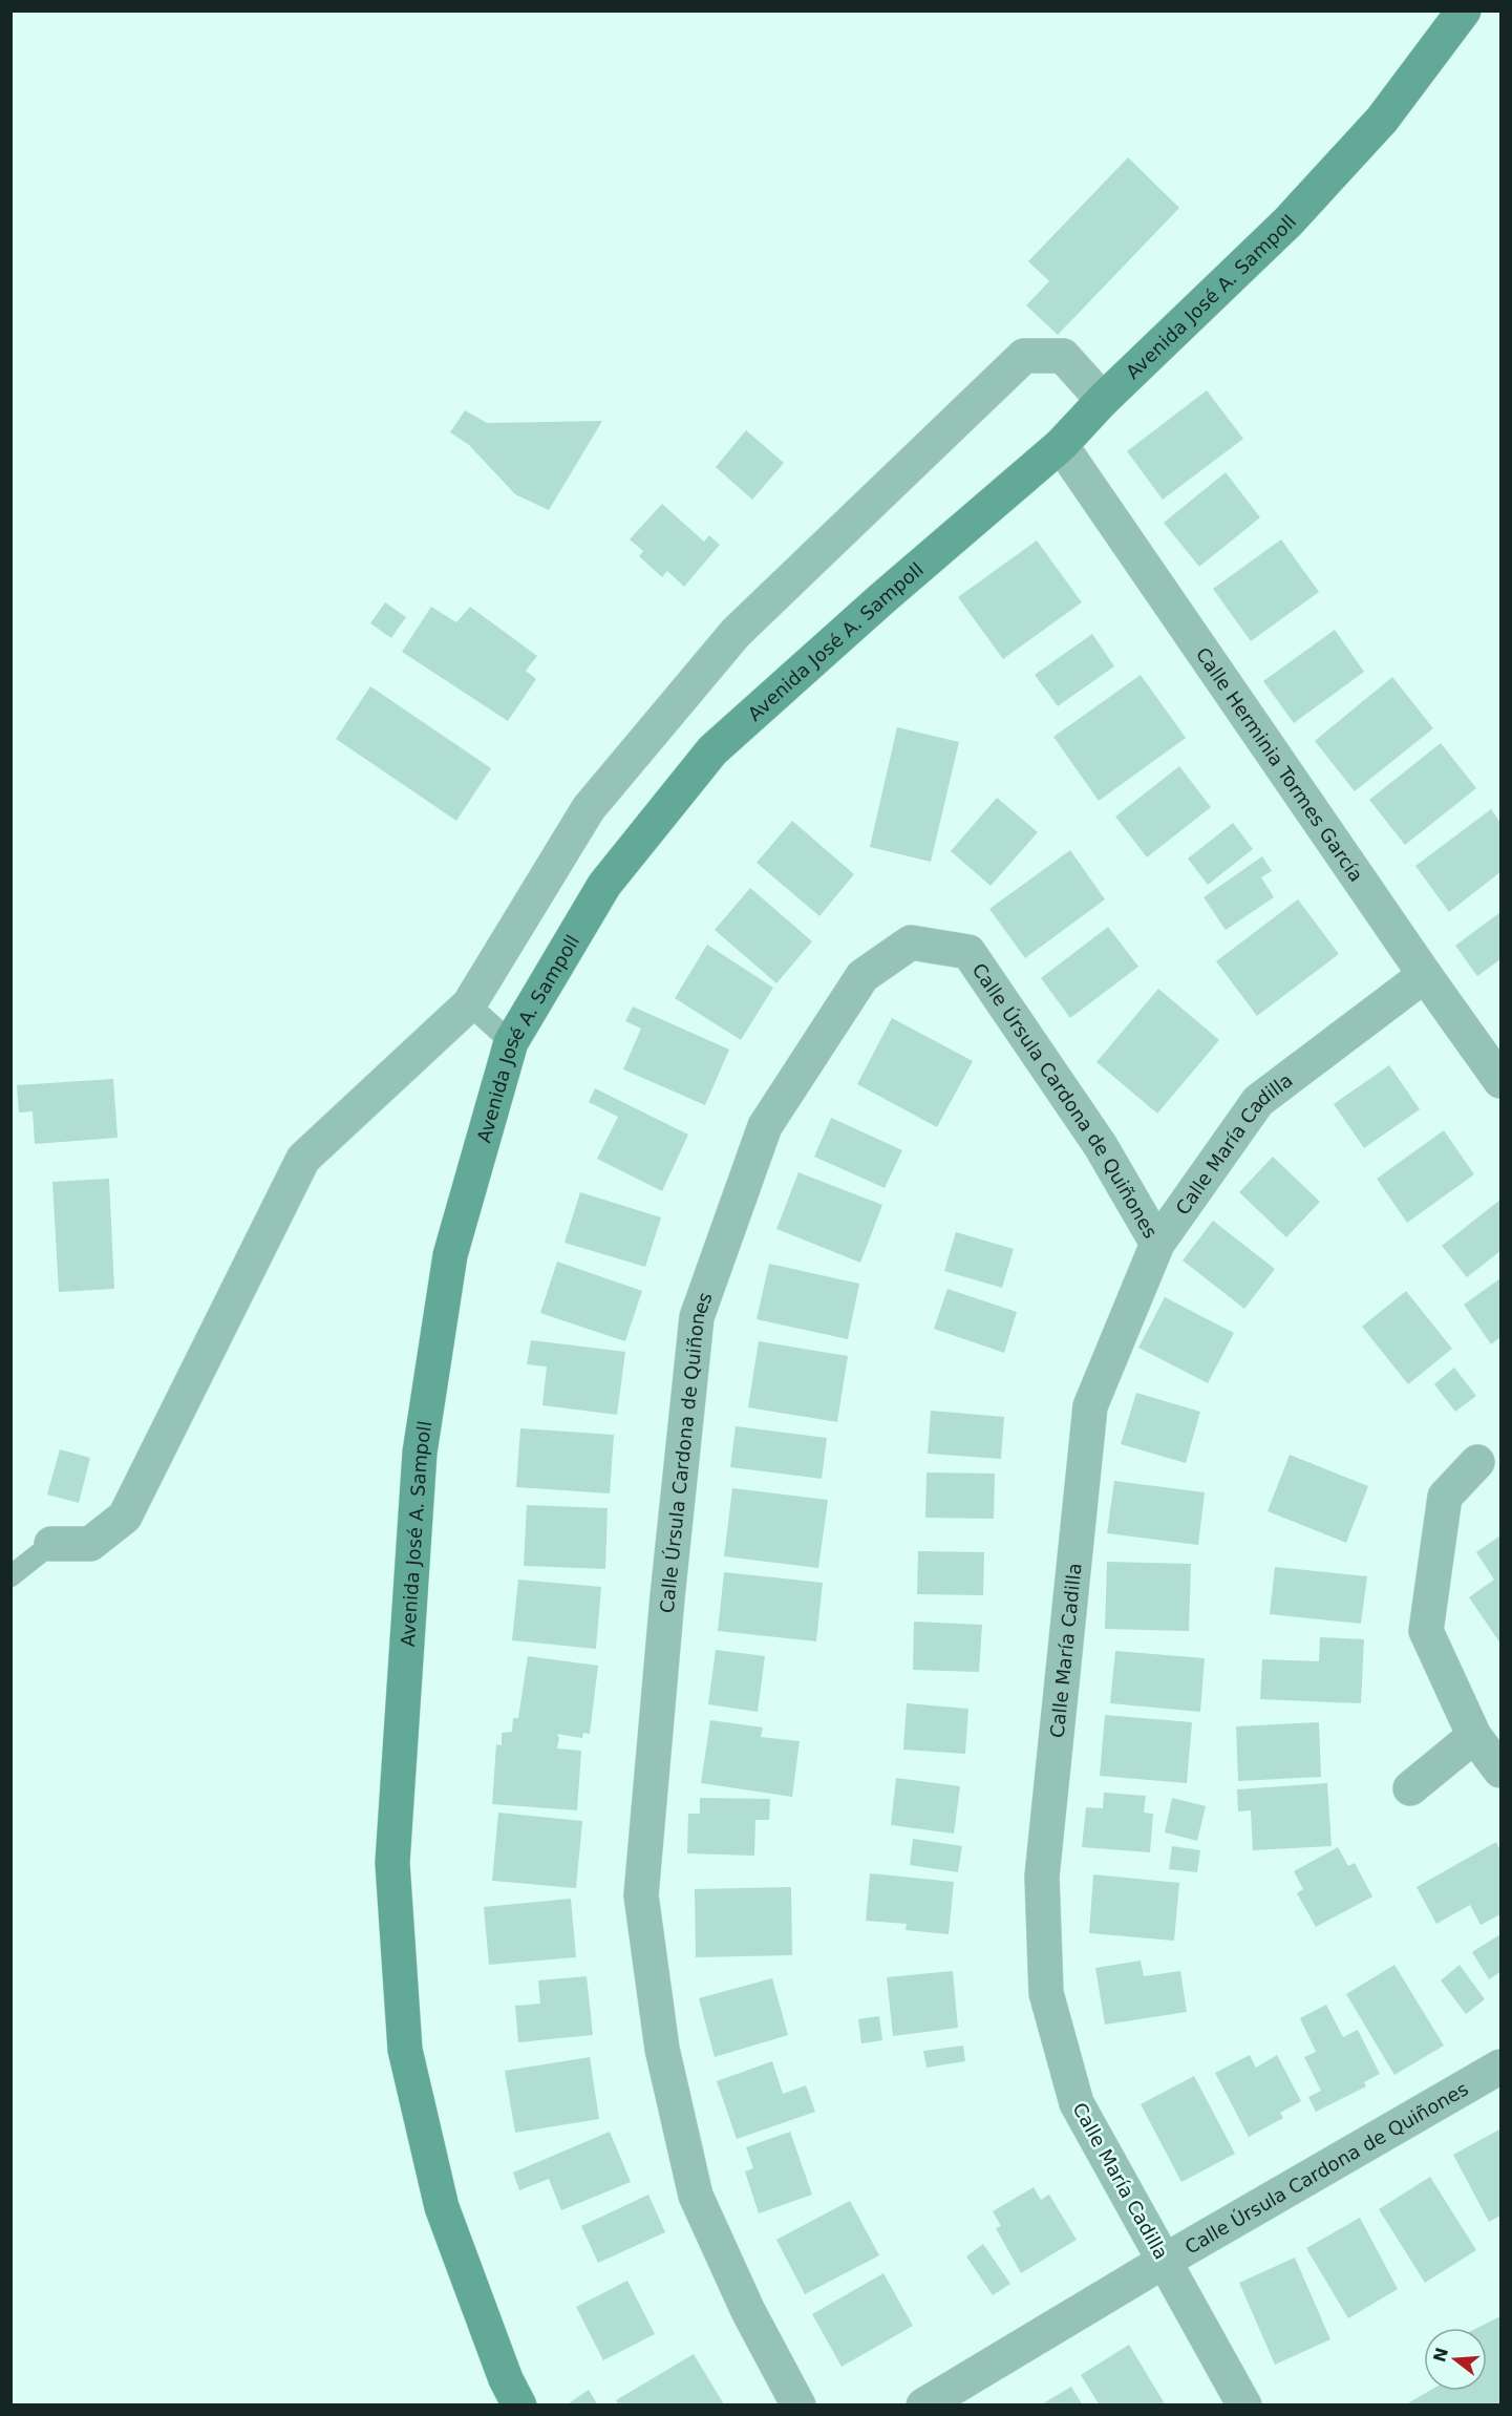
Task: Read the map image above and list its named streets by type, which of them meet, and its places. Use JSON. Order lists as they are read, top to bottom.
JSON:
{
  "streets": {
    "street": [
      "Avenida José A. Sampoll",
      "Calle Herminia Tormes García",
      "Calle Úrsula Cardona de Quiñones",
      "Calle María Cadilla"
    ]
  },
  "crossings": [
    ["Avenida José A. Sampoll", "Calle Herminia Tormes García"],
    ["Calle Herminia Tormes García", "Calle María Cadilla"],
    ["Calle Úrsula Cardona de Quiñones", "Calle María Cadilla"]
  ],
  "north": "left"
}
